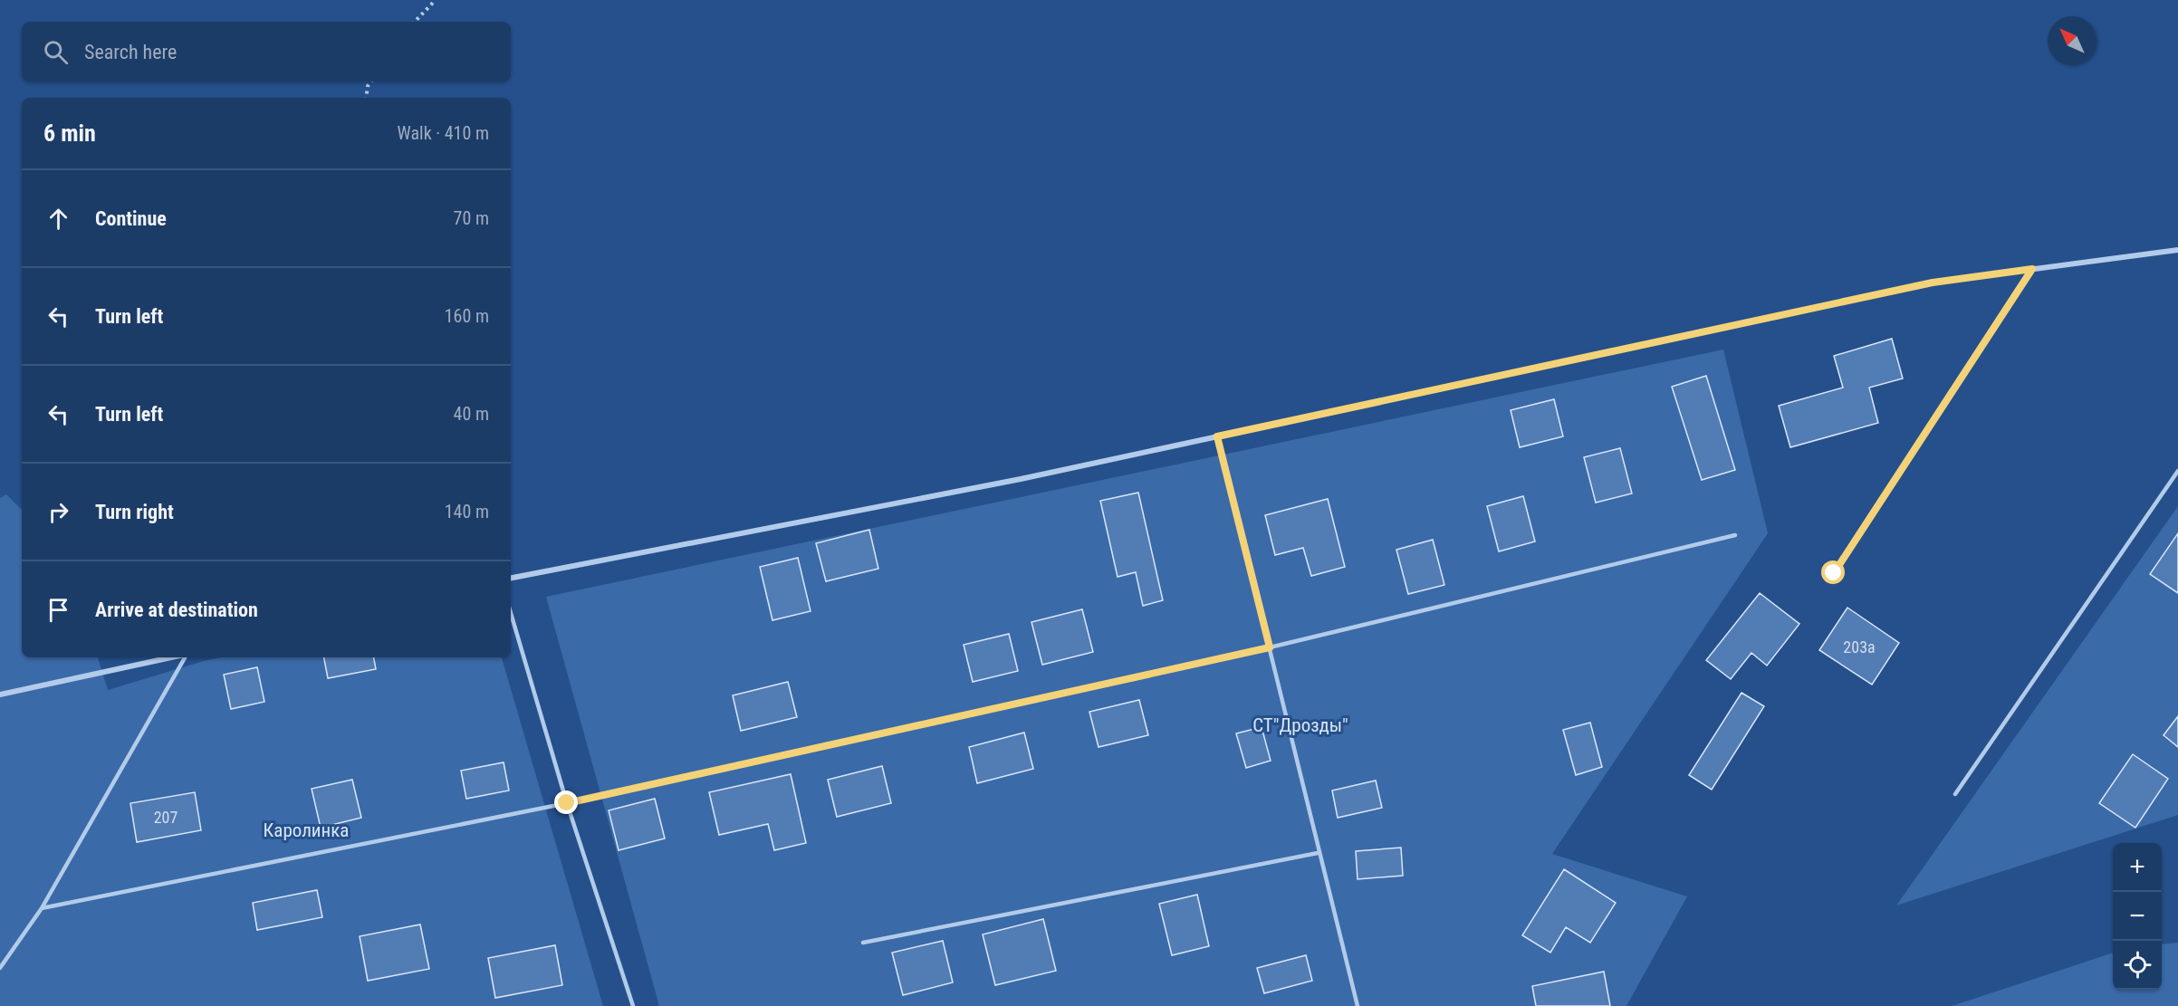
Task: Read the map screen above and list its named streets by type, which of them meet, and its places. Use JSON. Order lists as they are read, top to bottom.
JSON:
{
  "parks": ["СТ\"Дрозды\"", "Каролинка"],
  "house_numbers": ["203а", "207"],
  "north": "top left",
  "page": {
    "search": "Search here",
    "heading": ["6 min", "Walk · 410 m"],
    "list": [
      ["Continue", "70 m"],
      ["Turn left", "160 m"],
      ["Turn left", "40 m"],
      ["Turn right", "140 m"],
      "Arrive at destination"
    ],
    "map_buttons": ["+", "−"]
  }
}
